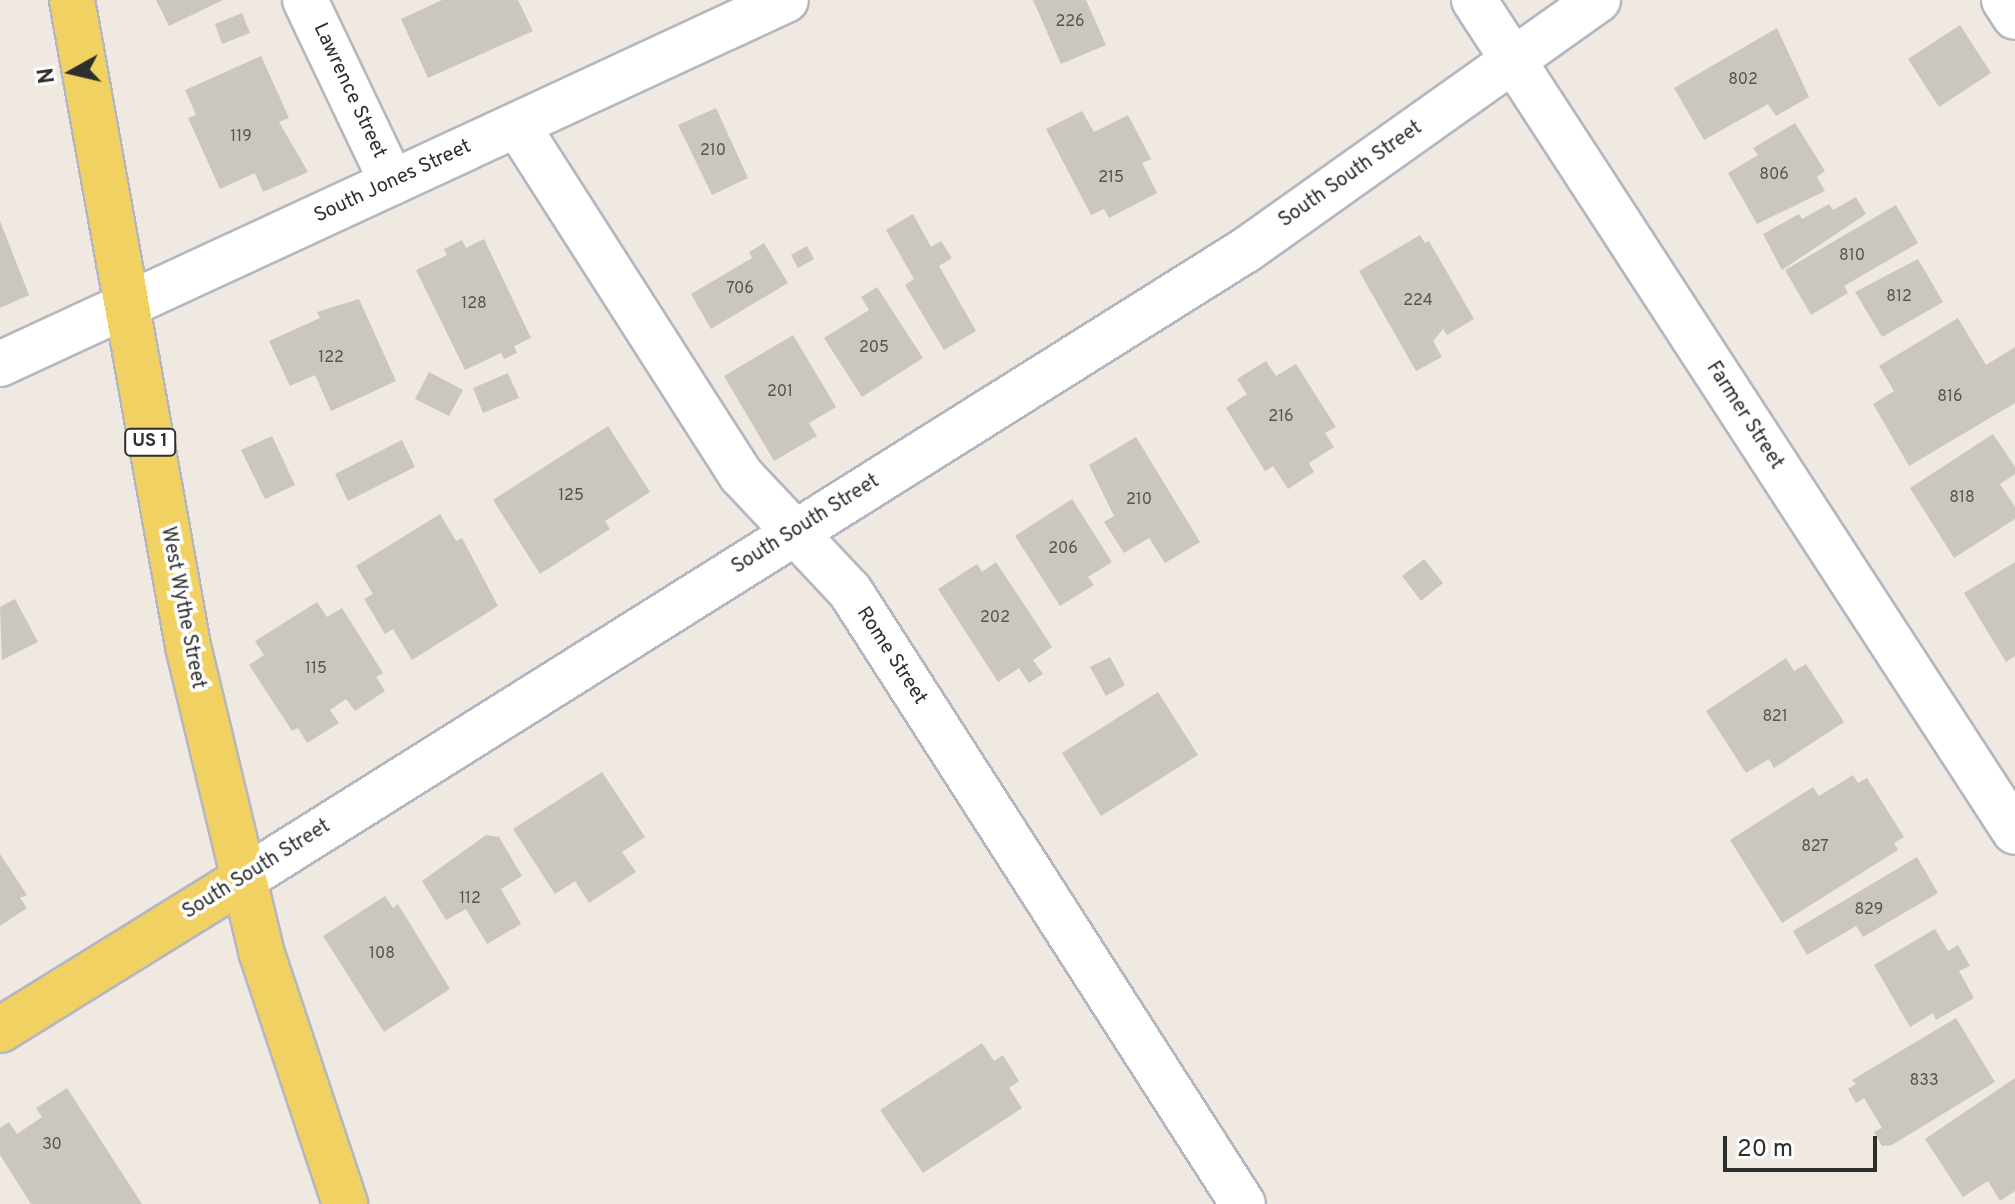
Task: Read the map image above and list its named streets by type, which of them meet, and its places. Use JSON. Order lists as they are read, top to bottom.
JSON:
{
  "streets": {
    "main road": ["South South Street", "US 1", "West Wythe Street"],
    "street": [
      "Lawrence Street",
      "South Jones Street",
      "Farmer Street",
      "Rome Street"
    ]
  },
  "crossings": [
    ["Lawrence Street", "South Jones Street"],
    ["South South Street", "Farmer Street"],
    ["South South Street", "West Wythe Street"],
    ["South South Street", "Rome Street"],
    ["South Jones Street", "West Wythe Street"],
    ["South Jones Street", "Rome Street"]
  ],
  "house_numbers": [
    "226",
    "802",
    "119",
    "210",
    "806",
    "215",
    "810",
    "706",
    "812",
    "224",
    "128",
    "205",
    "122",
    "201",
    "816",
    "216",
    "125",
    "818",
    "210",
    "206",
    "202",
    "115",
    "821",
    "827",
    "112",
    "829",
    "108",
    "833",
    "30"
  ],
  "scale_bar": "20 m",
  "north": "left"
}
